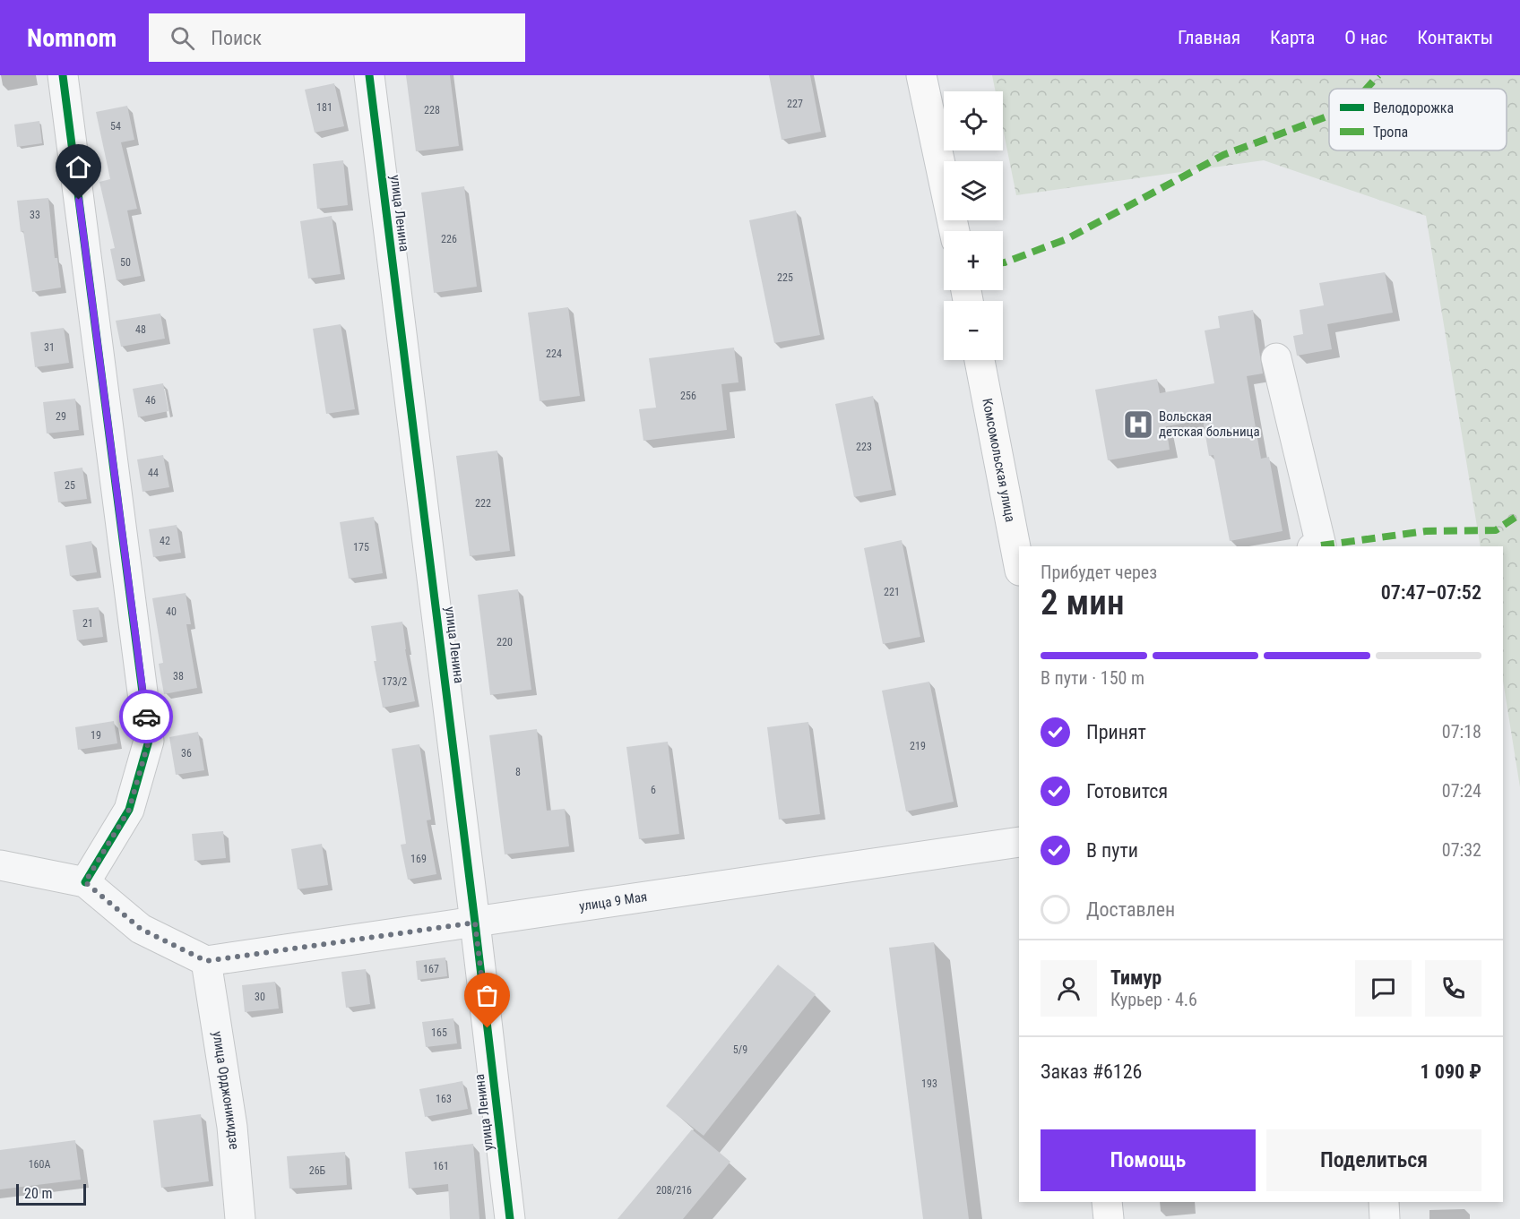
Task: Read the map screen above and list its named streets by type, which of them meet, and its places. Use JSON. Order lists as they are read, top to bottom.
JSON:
{
  "streets": {
    "main road": ["Комсомольская улица"],
    "street": ["улица Ленина", "улица 9 Мая", "улица Орджоникидзе"]
  },
  "crossings": [
    ["улица Ленина", "улица 9 Мая"],
    ["улица 9 Мая", "улица Орджоникидзе"]
  ],
  "places": {
    "hospital": ["Вольская детская больница"]
  },
  "house_numbers": [
    "227",
    "181",
    "228",
    "54",
    "33",
    "226",
    "50",
    "225",
    "48",
    "31",
    "224",
    "256",
    "46",
    "29",
    "223",
    "44",
    "25",
    "222",
    "42",
    "175",
    "221",
    "40",
    "21",
    "220",
    "38",
    "173/2",
    "19",
    "219",
    "36",
    "8",
    "6",
    "169",
    "167",
    "30",
    "165",
    "5/9",
    "193",
    "163",
    "160А",
    "161",
    "26Б",
    "208/216"
  ],
  "legend": ["Велодорожка", "Тропа"],
  "scale_bar": "20 m",
  "page": {
    "header": "Nomnom",
    "search": "Поиск",
    "nav": [
      "Главная",
      "Карта",
      "О нас",
      "Контакты"
    ],
    "map_buttons": ["+", "−"],
    "heading": ["2 мин", "Прибудет через", "07:47–07:52"],
    "panel": [
      "Тимур",
      "Курьер · 4.6",
      "Заказ #6126",
      "1 090 ₽"
    ],
    "bar": "В пути · 150 m",
    "list": [
      ["Принят", "07:18"],
      ["Готовится", "07:24"],
      ["В пути", "07:32"],
      "Доставлен"
    ],
    "buttons": ["Помощь", "Поделиться"],
    "scale": "20 m"
  }
}
